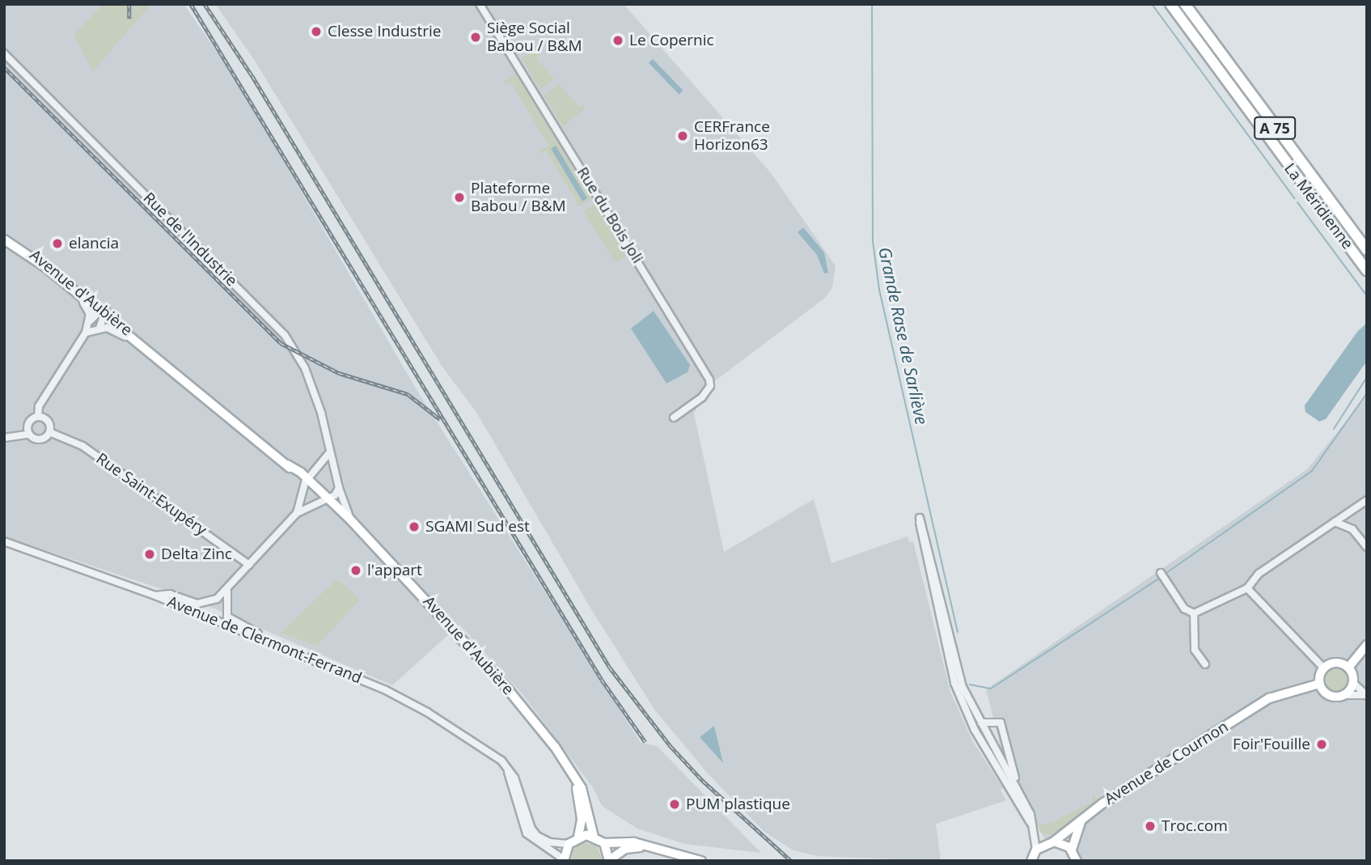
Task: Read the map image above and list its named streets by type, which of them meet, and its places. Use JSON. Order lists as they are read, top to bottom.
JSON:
{
  "streets": {
    "highway": ["A 75", "La Méridienne"],
    "main road": ["Avenue d'Aubière", "Avenue de Cournon"],
    "street": [
      "Rue du Bois Joli",
      "Rue de l'Industrie",
      "Rue Saint-Exupéry",
      "Avenue de Clermont-Ferrand"
    ]
  },
  "crossings": [
    ["Rue de l'Industrie", "Avenue d'Aubière"]
  ],
  "water": ["Grande Rase de Sarliève"],
  "places": [
    "Clesse Industrie",
    "Siège Social Babou / B&M",
    "Le Copernic",
    "CERFrance Horizon63",
    "Plateforme Babou / B&M",
    "elancia",
    "SGAMI Sud est",
    "Delta Zinc",
    "l'appart",
    "Foir'Fouille",
    "PUM plastique",
    "Troc.com"
  ]
}
